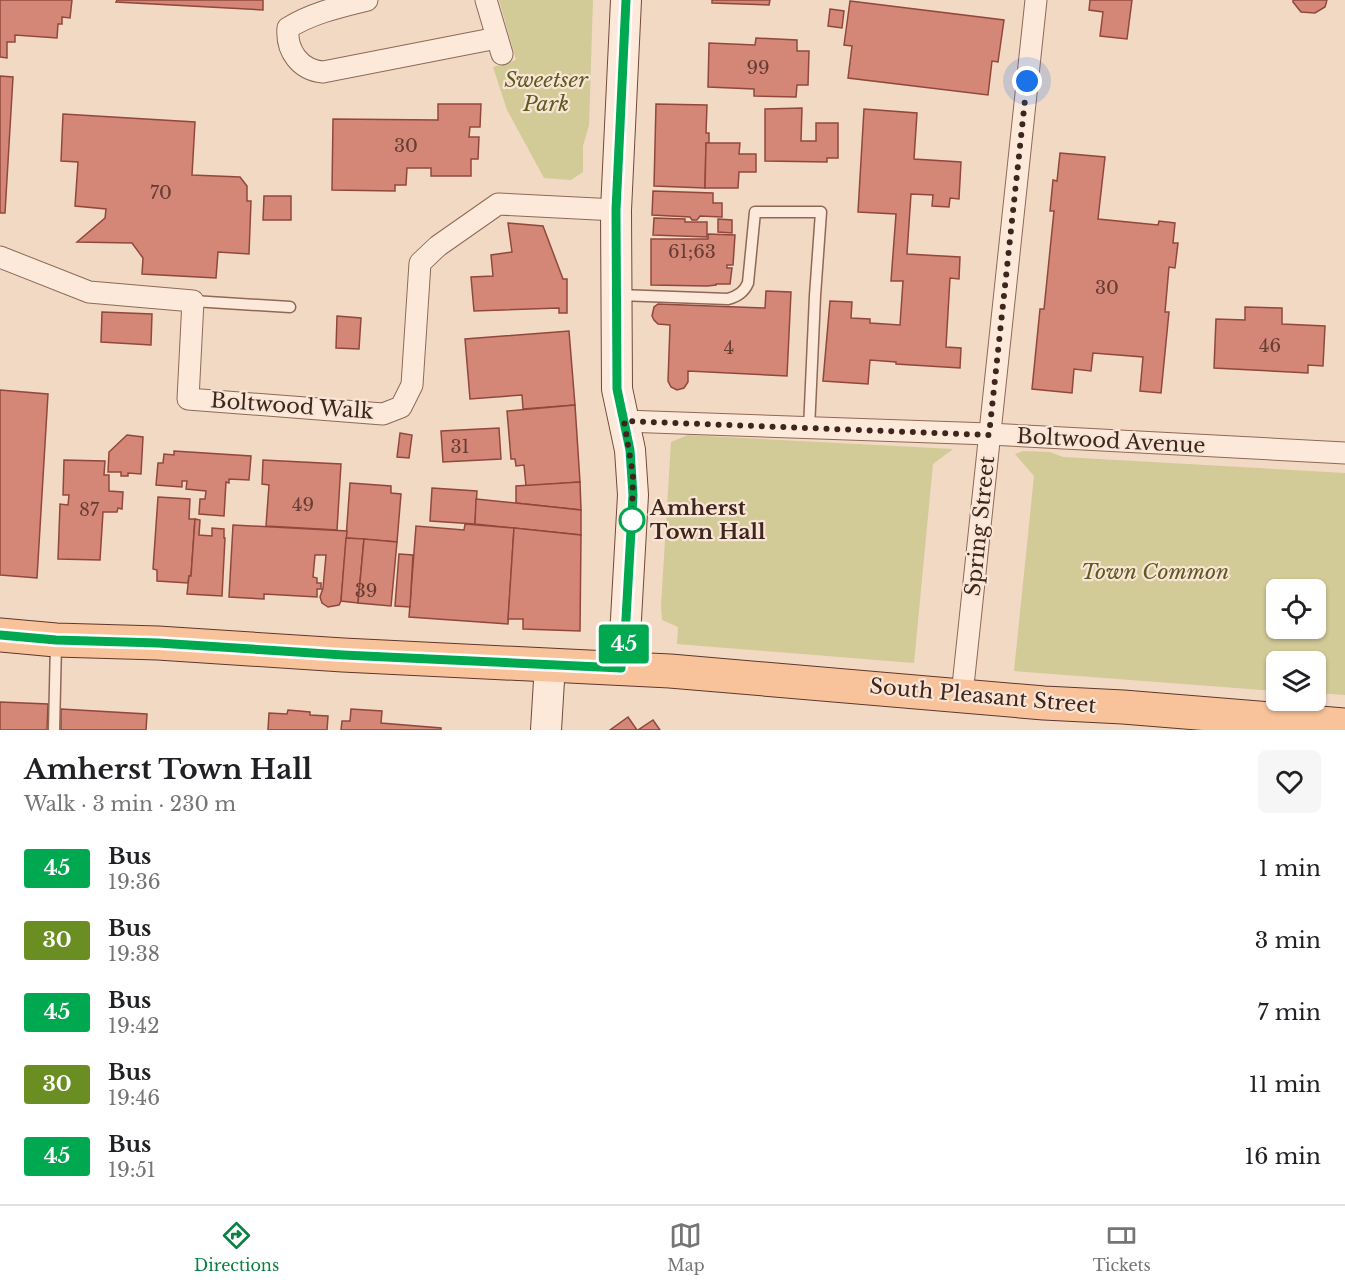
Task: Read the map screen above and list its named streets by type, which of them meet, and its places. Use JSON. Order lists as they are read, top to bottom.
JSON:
{
  "streets": {
    "main road": ["South Pleasant Street"],
    "street": ["Boltwood Walk", "Boltwood Avenue", "Spring Street"]
  },
  "crossings": [
    ["Boltwood Avenue", "Spring Street"],
    ["Spring Street", "South Pleasant Street"]
  ],
  "parks": ["Sweetser Park", "Town Common"],
  "places": ["Amherst Town Hall"],
  "lines": ["bus line 45"],
  "house_numbers": [
    "99",
    "30",
    "70",
    "61;63",
    "30",
    "46",
    "4",
    "31",
    "49",
    "87",
    "39"
  ],
  "page": {
    "on_map": "45",
    "heading": ["Amherst Town Hall", "Walk · 3 min · 230 m"],
    "list": [
      {
        "mark": "45",
        "name": "Bus",
        "note": "19:36",
        "value": "1 min"
      },
      {
        "mark": "30",
        "name": "Bus",
        "note": "19:38",
        "value": "3 min"
      },
      {
        "mark": "45",
        "name": "Bus",
        "note": "19:42",
        "value": "7 min"
      },
      {
        "mark": "30",
        "name": "Bus",
        "note": "19:46",
        "value": "11 min"
      },
      {
        "mark": "45",
        "name": "Bus",
        "note": "19:51",
        "value": "16 min"
      }
    ],
    "tabs": ["Directions", "Map", "Tickets"]
  }
}
